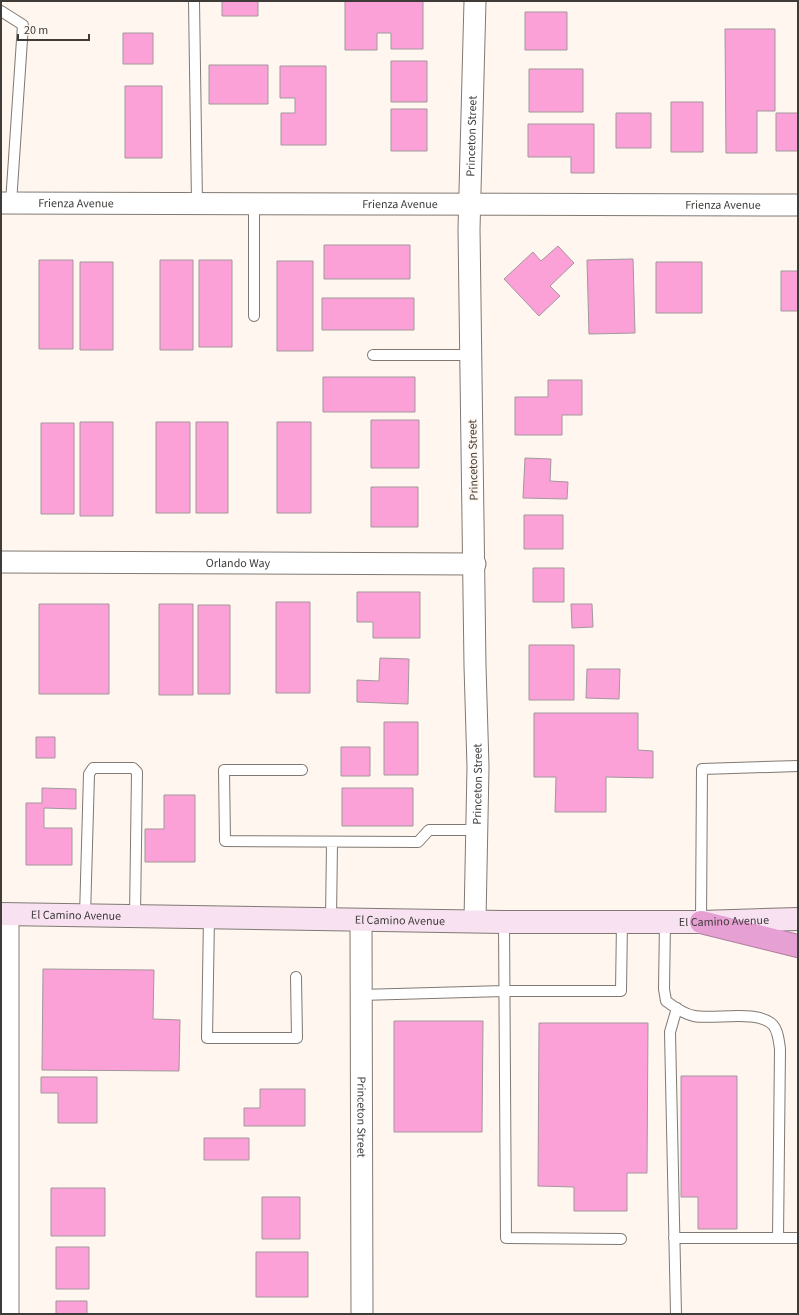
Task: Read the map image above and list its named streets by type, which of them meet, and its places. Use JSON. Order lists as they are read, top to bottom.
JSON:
{
  "streets": {
    "main road": ["El Camino Avenue"],
    "street": ["Princeton Street", "Frienza Avenue", "Orlando Way"]
  },
  "crossings": [
    ["Princeton Street", "Frienza Avenue"],
    ["Princeton Street", "Orlando Way"],
    ["Princeton Street", "El Camino Avenue"]
  ],
  "scale_bar": "20 m"
}
